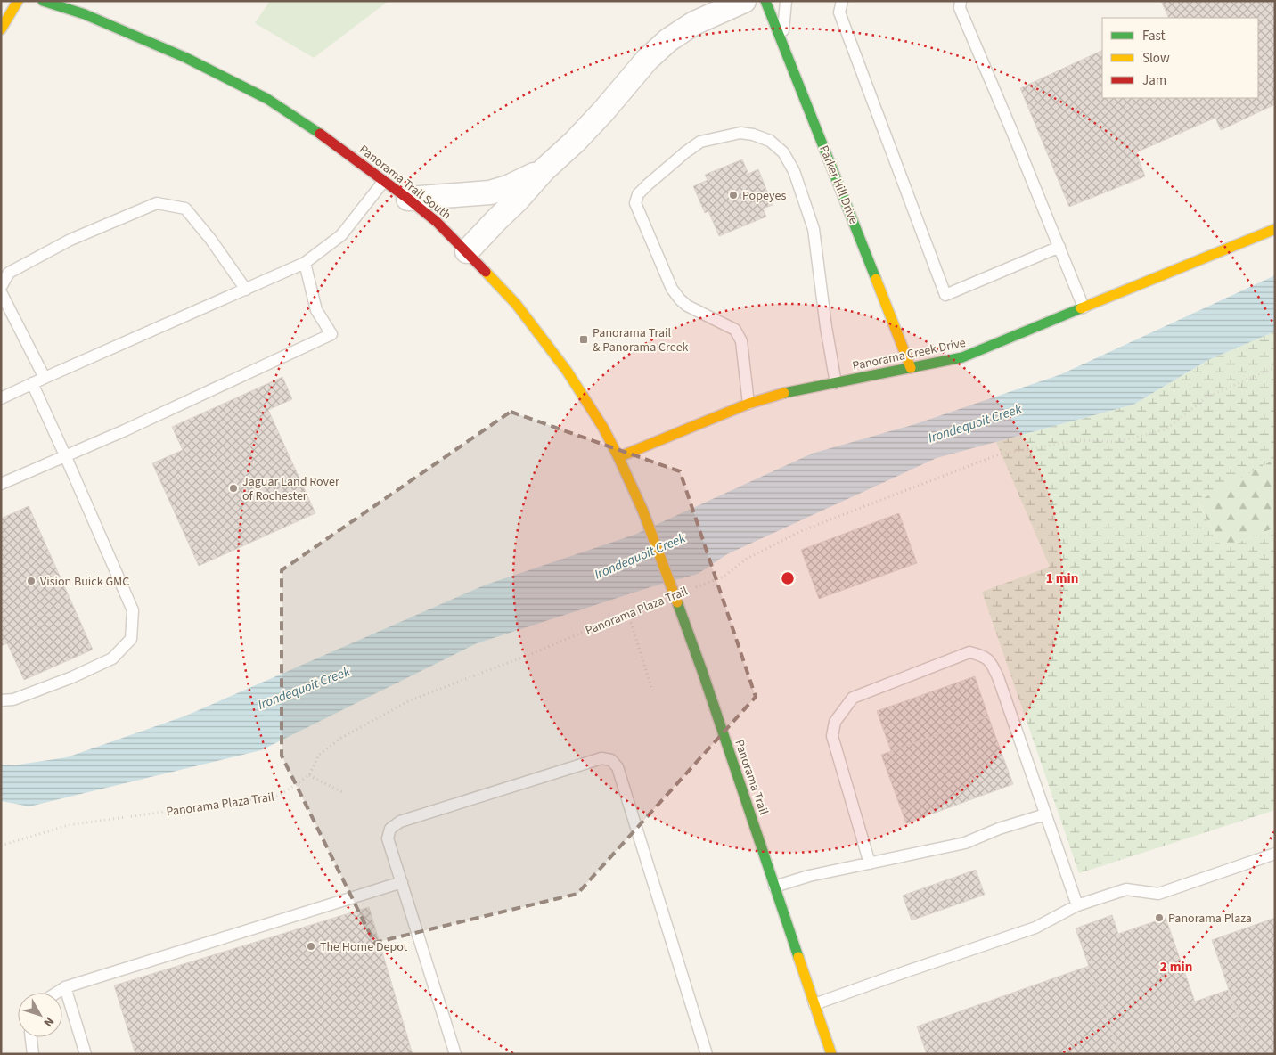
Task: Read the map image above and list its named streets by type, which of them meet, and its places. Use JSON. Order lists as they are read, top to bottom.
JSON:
{
  "streets": {
    "main road": [
      "Panorama Trail South",
      "Parker Hill Drive",
      "Panorama Creek Drive",
      "Panorama Trail"
    ],
    "path": ["Panorama Plaza Trail"]
  },
  "crossings": [
    ["Panorama Trail South", "Panorama Creek Drive"],
    ["Panorama Trail South", "Panorama Trail"],
    ["Parker Hill Drive", "Panorama Creek Drive"]
  ],
  "water": ["Irondequoit Creek"],
  "places": {
    "other": [
      "Popeyes",
      "Jaguar Land Rover of Rochester",
      "Vision Buick GMC",
      "Panorama Plaza",
      "The Home Depot"
    ],
    "transit": ["Panorama Trail & Panorama Creek"]
  },
  "legend": ["Fast", "Slow", "Jam"],
  "north": "bottom right",
  "rings": ["1 min", "2 min"]
}
